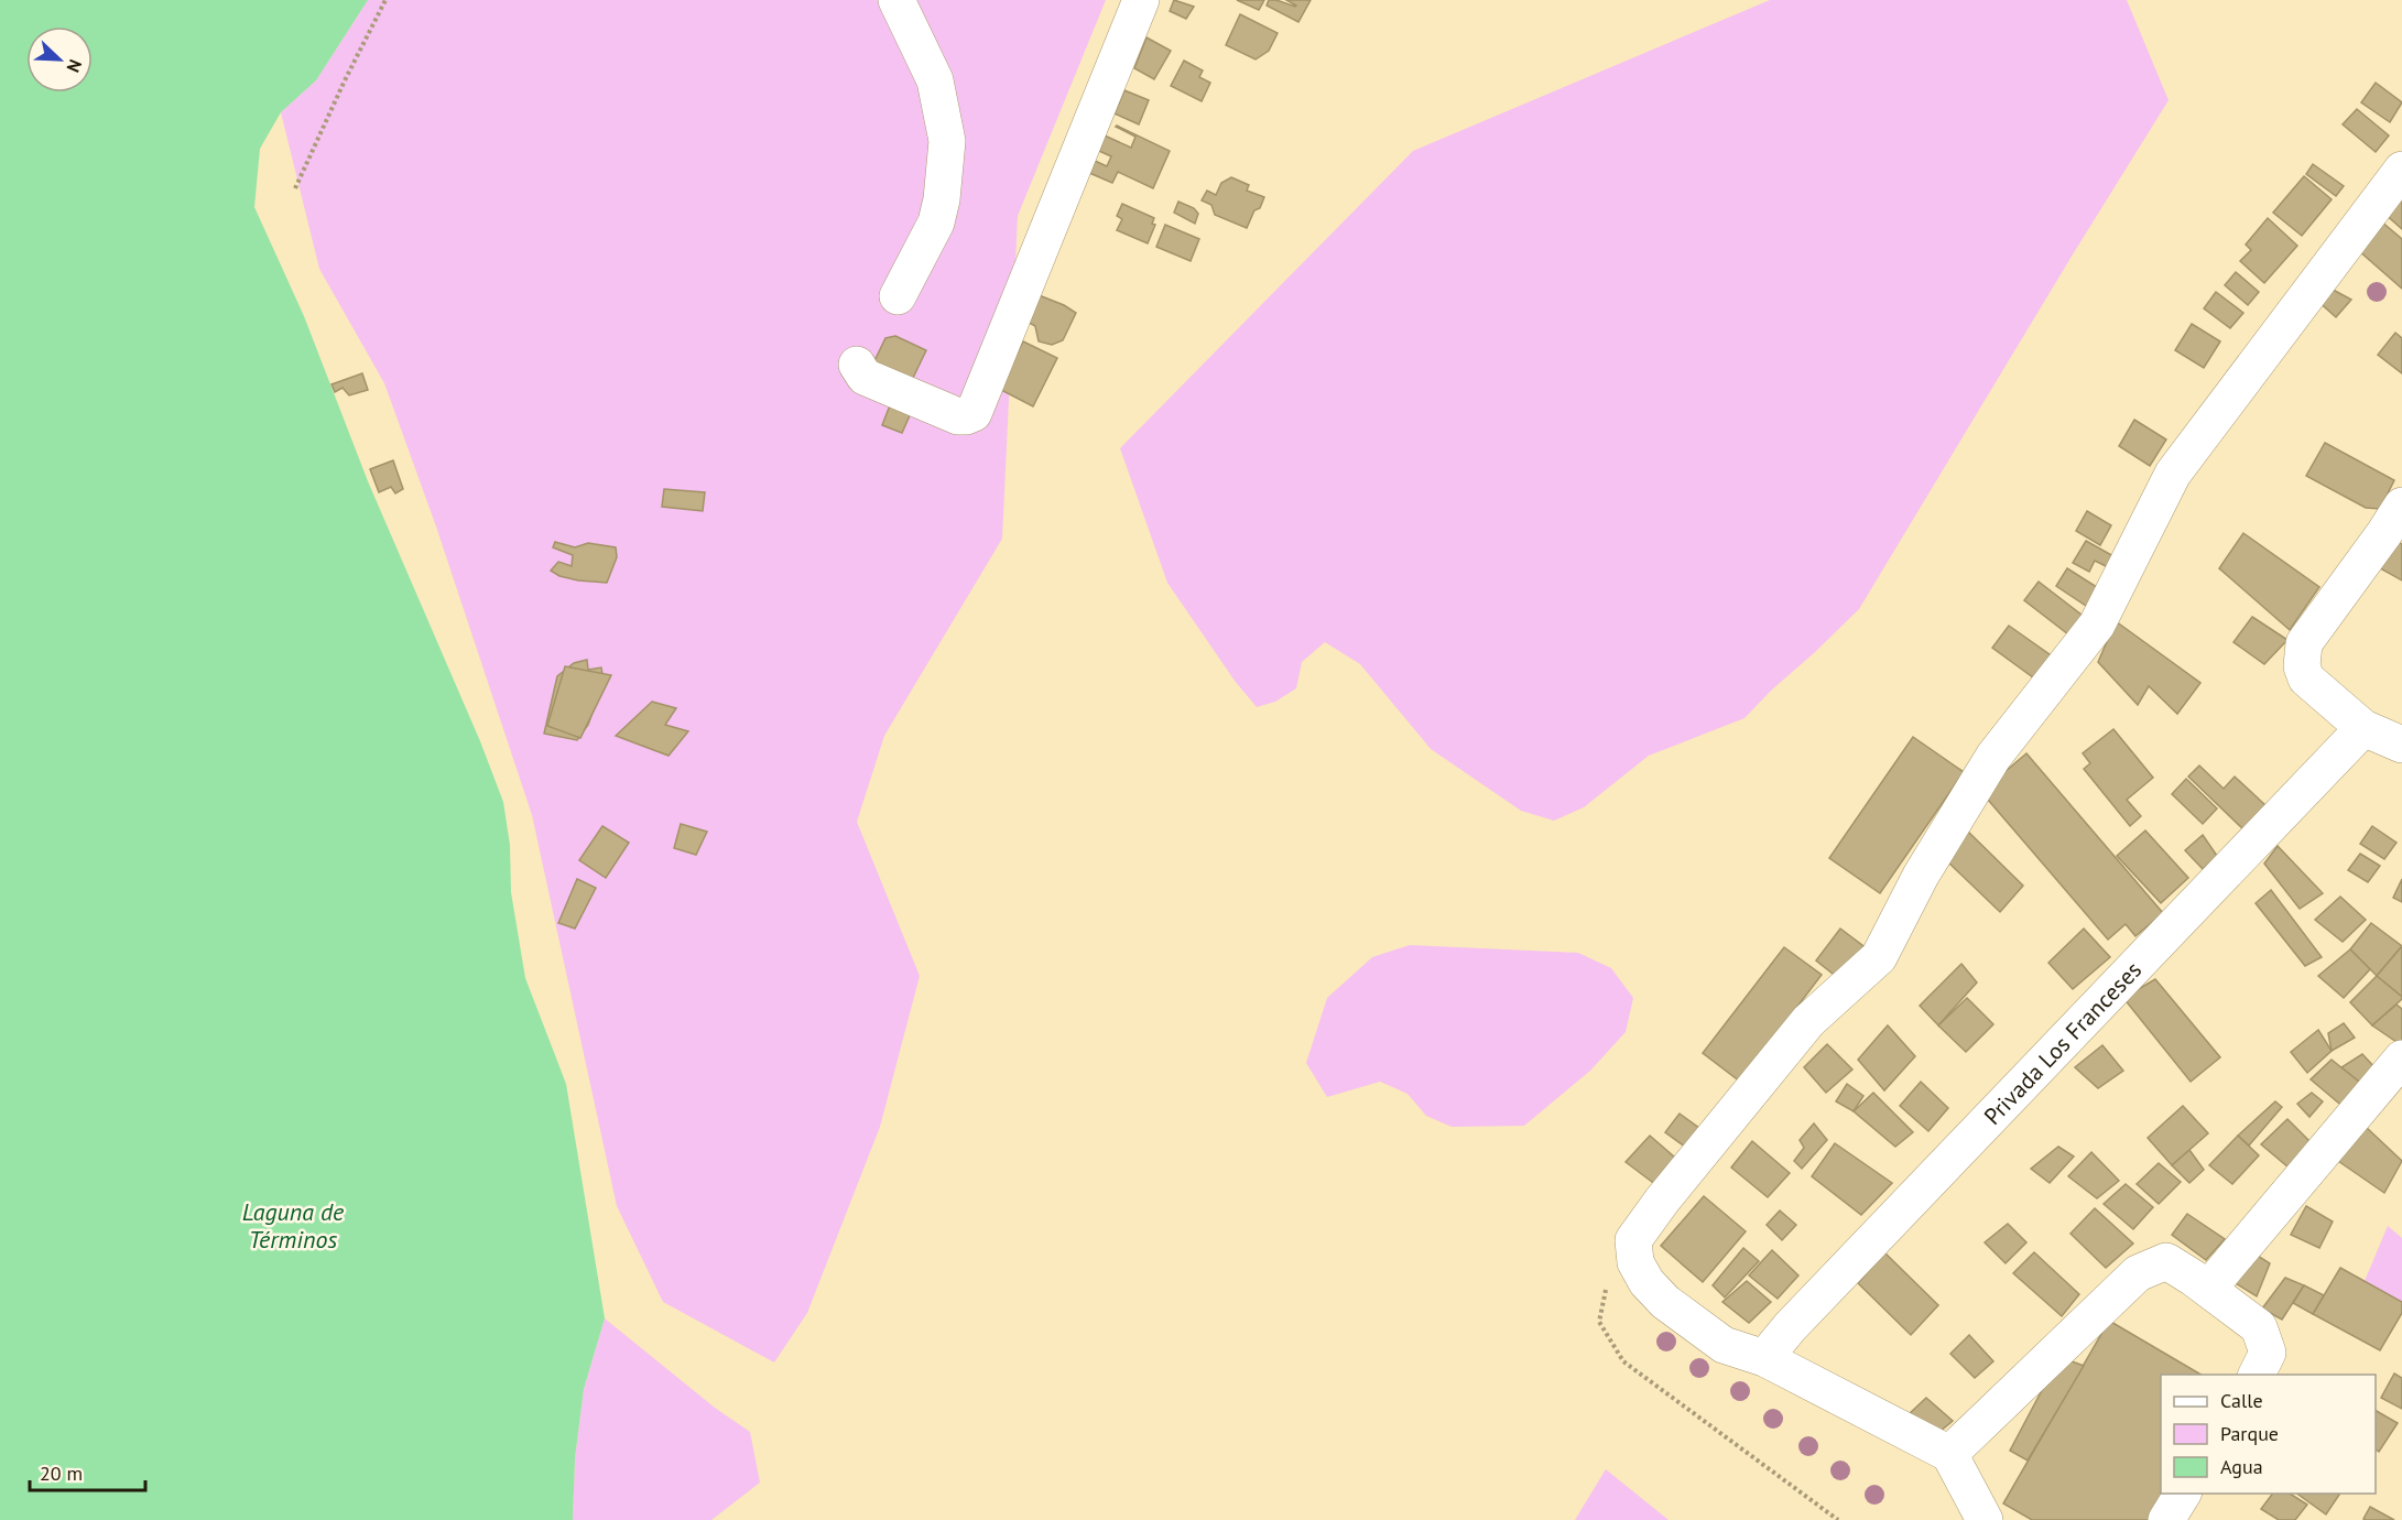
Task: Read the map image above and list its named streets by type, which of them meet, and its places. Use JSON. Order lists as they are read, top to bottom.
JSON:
{
  "streets": {
    "street": ["Privada Los Franceses"]
  },
  "water": ["Laguna de Términos"],
  "legend": ["Calle", "Parque", "Agua"],
  "scale_bar": "20 m",
  "north": "bottom right"
}
